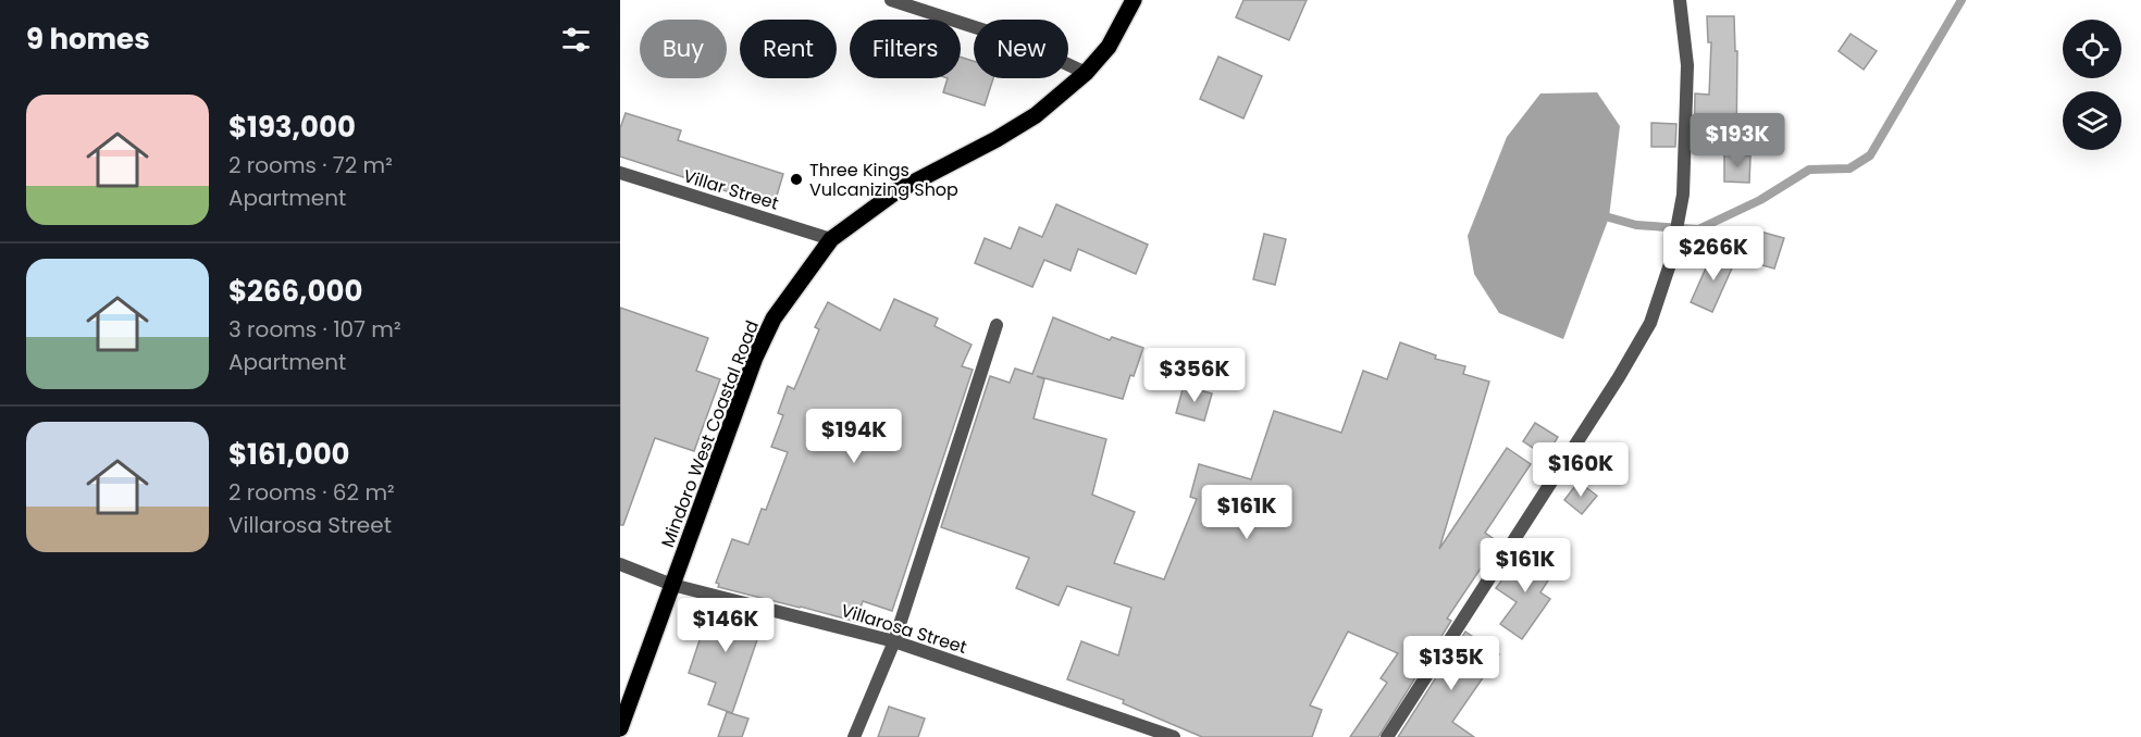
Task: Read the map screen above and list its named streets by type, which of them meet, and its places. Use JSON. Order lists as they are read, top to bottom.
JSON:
{
  "streets": {
    "main road": ["Mindoro West Coastal Road"],
    "street": ["Villar Street", "Villarosa Street"]
  },
  "crossings": [
    ["Villar Street", "Mindoro West Coastal Road"],
    ["Mindoro West Coastal Road", "Villarosa Street"]
  ],
  "places": ["Three Kings Vulcanizing Shop"],
  "page": {
    "heading": "9 homes",
    "chip": [
      "Buy",
      "Rent",
      "Filters",
      "New"
    ],
    "list": [
      {
        "name": "$193,000",
        "note": "2 rooms · 72 m² · Apartment"
      },
      {
        "name": "$266,000",
        "note": "3 rooms · 107 m² · Apartment"
      },
      {
        "name": "$161,000",
        "note": "2 rooms · 62 m² · Villarosa Street"
      }
    ],
    "price": [
      "$193K",
      "$266K",
      "$356K",
      "$194K",
      "$160K",
      "$161K",
      "$161K",
      "$146K",
      "$135K"
    ]
  }
}
